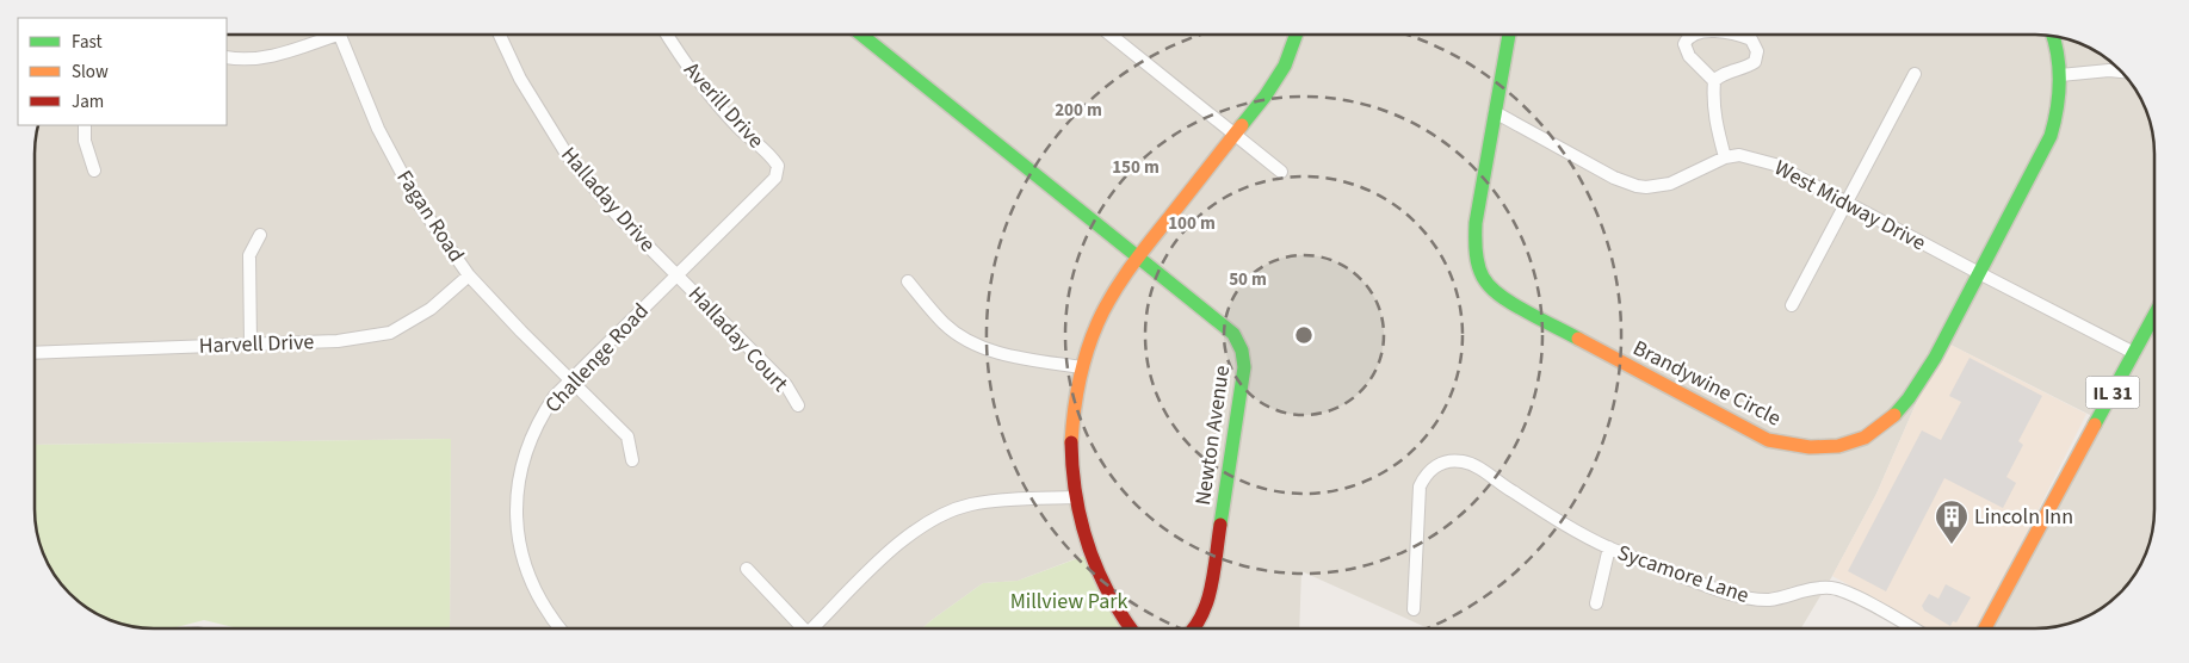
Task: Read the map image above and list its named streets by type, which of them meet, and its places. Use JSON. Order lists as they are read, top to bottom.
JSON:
{
  "streets": {
    "street": [
      "Averill Drive",
      "Halladay Drive",
      "West Midway Drive",
      "Fagan Road",
      "Halladay Court",
      "Harvell Drive",
      "Challenge Road",
      "Brandywine Circle",
      "IL 31",
      "Newton Avenue",
      "Sycamore Lane"
    ]
  },
  "crossings": [
    ["Averill Drive", "Challenge Road"],
    ["Halladay Drive", "Halladay Court"],
    ["Halladay Drive", "Challenge Road"],
    ["West Midway Drive", "Brandywine Circle"],
    ["West Midway Drive", "IL 31"],
    ["Fagan Road", "Harvell Drive"],
    ["Fagan Road", "Challenge Road"],
    ["Halladay Court", "Challenge Road"]
  ],
  "parks": ["Millview Park"],
  "places": {
    "building": ["Lincoln Inn"]
  },
  "legend": ["Fast", "Slow", "Jam"],
  "rings": [
    "200 m",
    "150 m",
    "100 m",
    "50 m"
  ]
}
